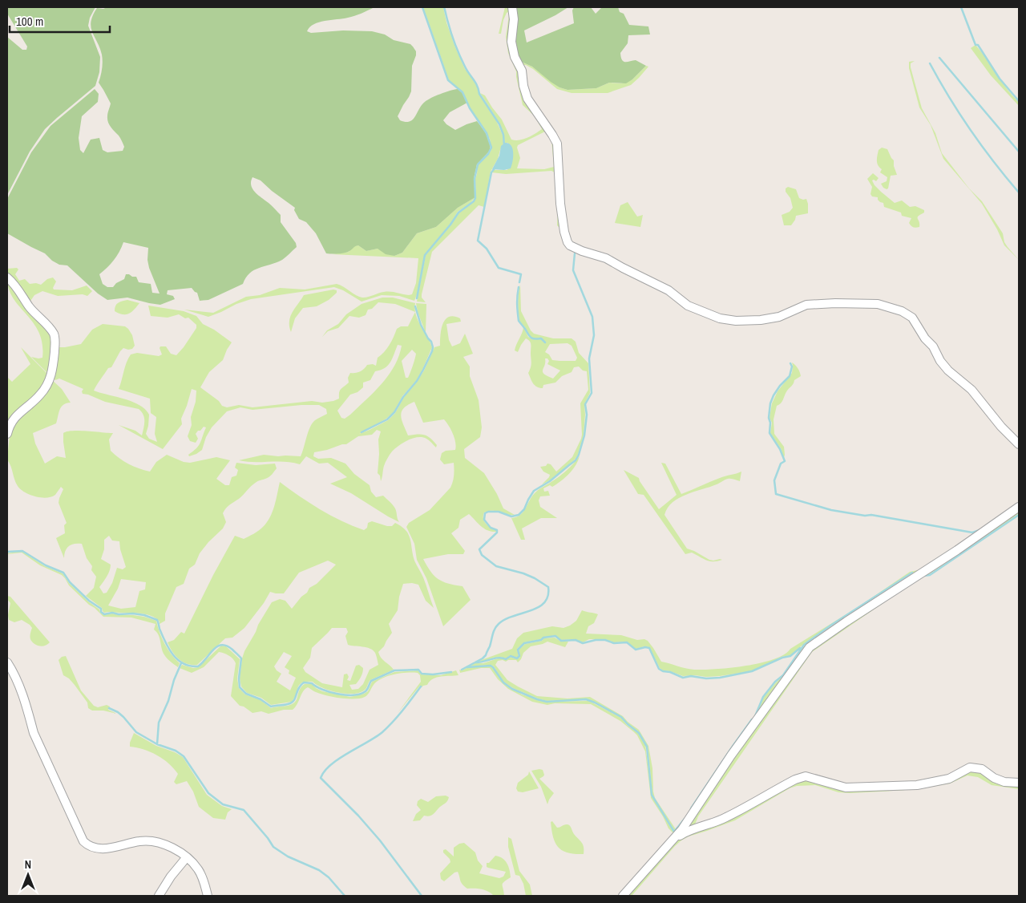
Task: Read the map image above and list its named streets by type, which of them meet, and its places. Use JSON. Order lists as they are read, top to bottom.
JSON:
{
  "scale_bar": "100 m",
  "north": "top"
}
